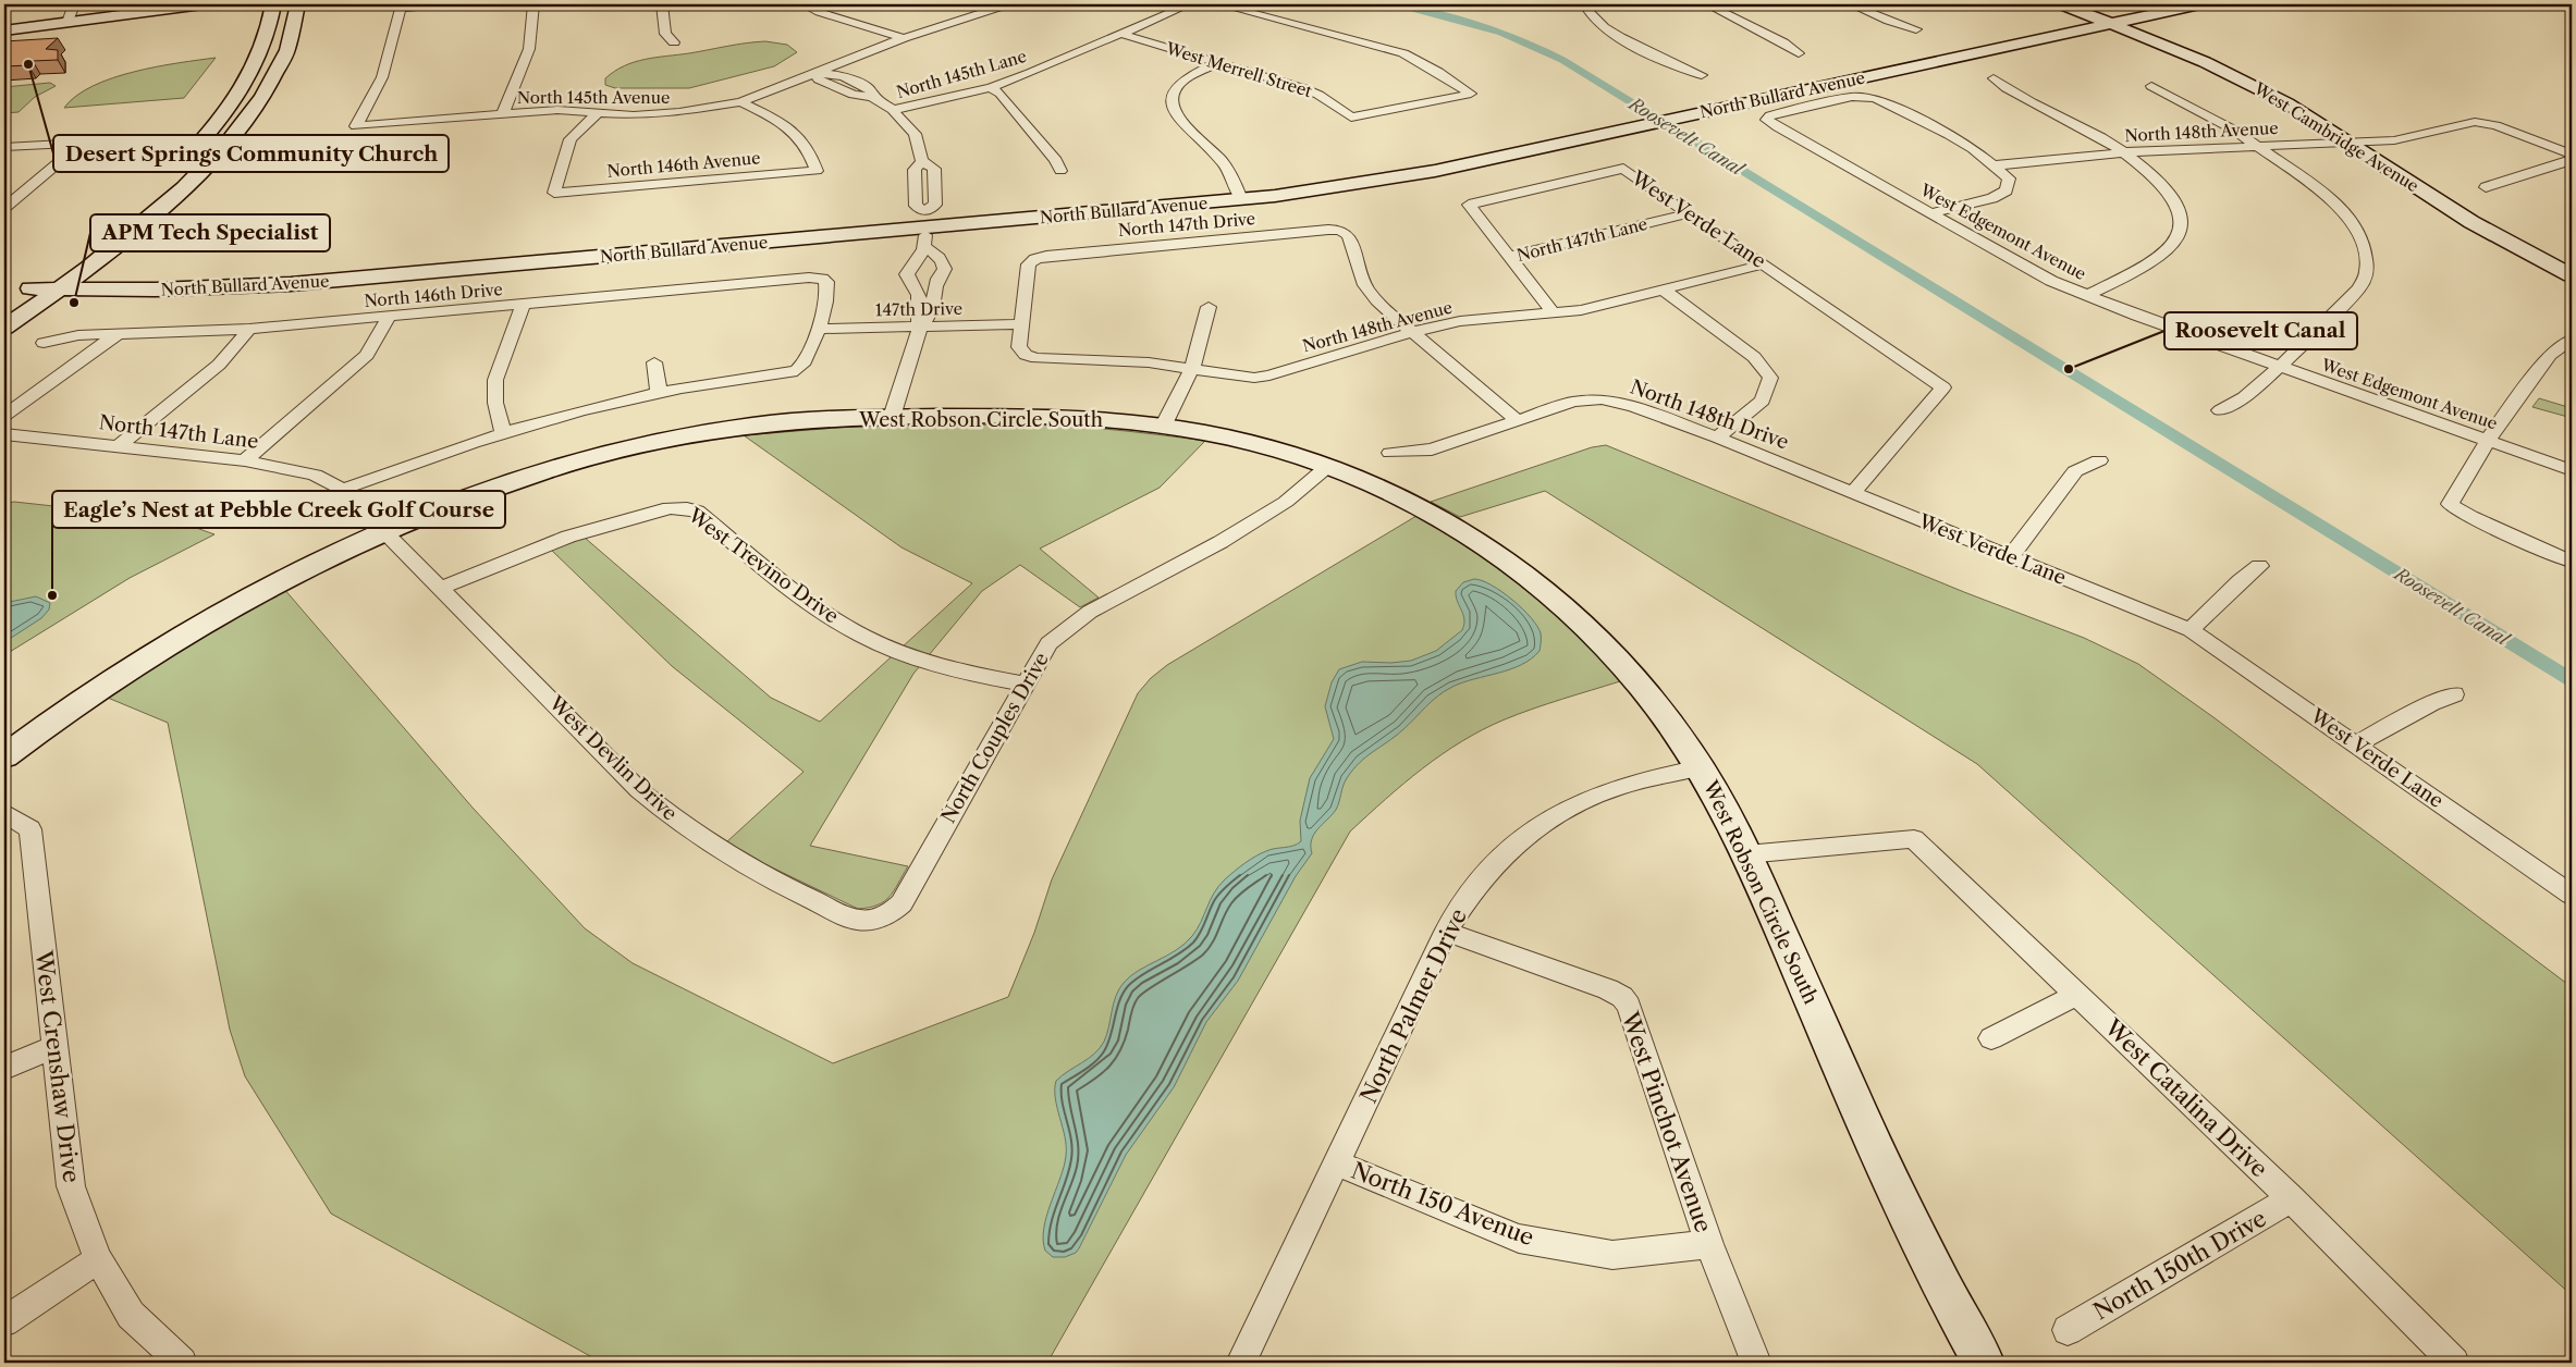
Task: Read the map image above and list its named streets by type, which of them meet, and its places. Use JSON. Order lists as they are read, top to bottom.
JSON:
{
  "streets": {
    "main road": ["North Bullard Avenue", "West Cambridge Avenue", "West Robson Circle South"],
    "street": [
      "West Merrell Street",
      "North 145th Lane",
      "North 145th Avenue",
      "North 148th Avenue",
      "North 146th Avenue",
      "West Verde Lane",
      "North 147th Drive",
      "West Edgemont Avenue",
      "North 147th Lane",
      "North 146th Drive",
      "147th Drive",
      "North 148th Drive",
      "West Trevino Drive",
      "North Couples Drive",
      "West Devlin Drive",
      "North Palmer Drive",
      "West Crenshaw Drive",
      "West Catalina Drive",
      "West Pinchot Avenue",
      "North 150 Avenue",
      "North 150th Drive"
    ]
  },
  "crossings": [
    ["West Merrell Street", "North 145th Lane"],
    ["North Bullard Avenue", "West Cambridge Avenue"],
    ["North 145th Avenue", "North 146th Avenue"],
    ["North 148th Avenue", "West Cambridge Avenue"],
    ["North 148th Avenue", "West Verde Lane"],
    ["North 148th Avenue", "147th Drive"],
    ["West Verde Lane", "North 147th Lane"],
    ["West Verde Lane", "North 148th Drive"],
    ["North 147th Lane", "West Robson Circle South"],
    ["North 147th Lane", "West Devlin Drive"],
    ["North 146th Drive", "147th Drive"],
    ["West Robson Circle South", "North Couples Drive"],
    ["West Robson Circle South", "West Devlin Drive"],
    ["West Robson Circle South", "North Palmer Drive"],
    ["West Trevino Drive", "North Couples Drive"],
    ["West Trevino Drive", "West Devlin Drive"],
    ["North Couples Drive", "West Devlin Drive"],
    ["North Palmer Drive", "West Pinchot Avenue"],
    ["North Palmer Drive", "North 150 Avenue"],
    ["West Catalina Drive", "North 150th Drive"],
    ["West Pinchot Avenue", "North 150 Avenue"]
  ],
  "water": ["Roosevelt Canal"],
  "places": [
    "Desert Springs Community Church",
    "APM Tech Specialist",
    "Roosevelt Canal",
    "Eagle’s Nest at Pebble Creek Golf Course"
  ]
}
